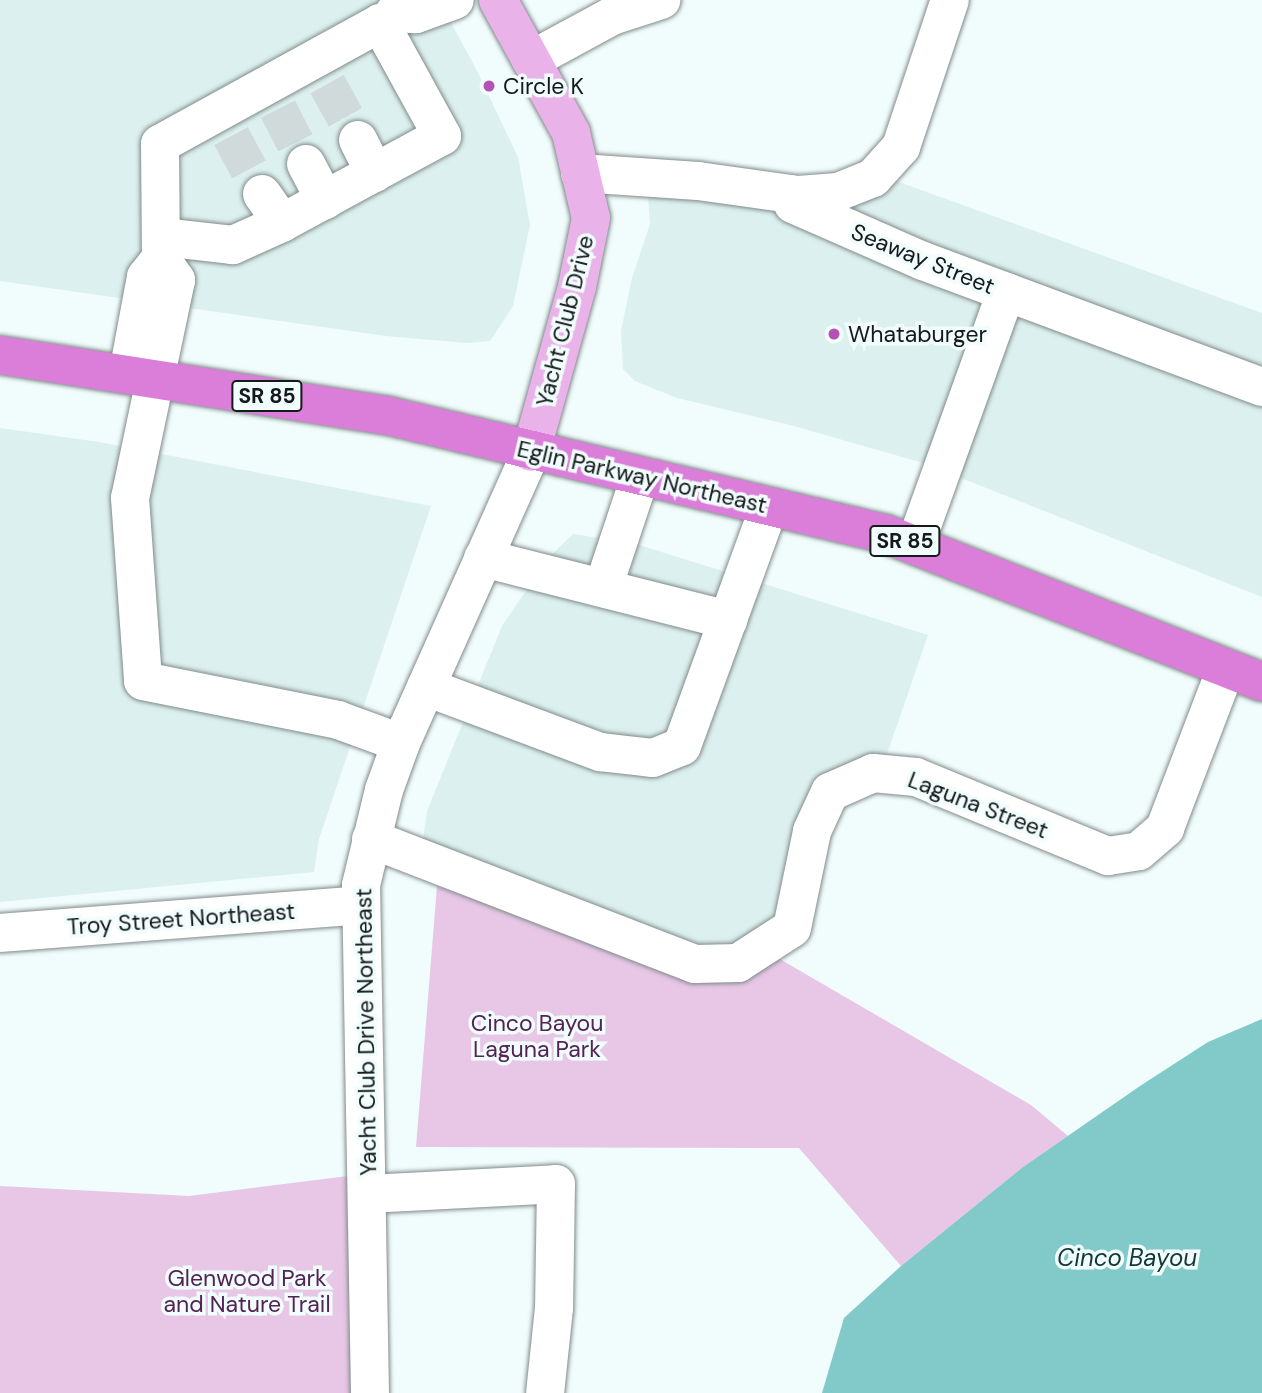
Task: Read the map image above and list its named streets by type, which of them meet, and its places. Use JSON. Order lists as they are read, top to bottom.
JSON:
{
  "streets": {
    "highway": ["SR 85", "Eglin Parkway Northeast"],
    "main road": ["Yacht Club Drive"],
    "street": [
      "Seaway Street",
      "Laguna Street",
      "Troy Street Northeast",
      "Yacht Club Drive Northeast"
    ]
  },
  "crossings": [
    ["Yacht Club Drive", "Eglin Parkway Northeast"],
    ["Yacht Club Drive", "Yacht Club Drive Northeast"],
    ["Eglin Parkway Northeast", "Laguna Street"],
    ["Eglin Parkway Northeast", "Yacht Club Drive Northeast"],
    ["Laguna Street", "Yacht Club Drive Northeast"],
    ["Troy Street Northeast", "Yacht Club Drive Northeast"]
  ],
  "water": ["Cinco Bayou"],
  "parks": ["Cinco Bayou Laguna Park", "Glenwood Park and Nature Trail"],
  "places": ["Circle K", "Whataburger"]
}
